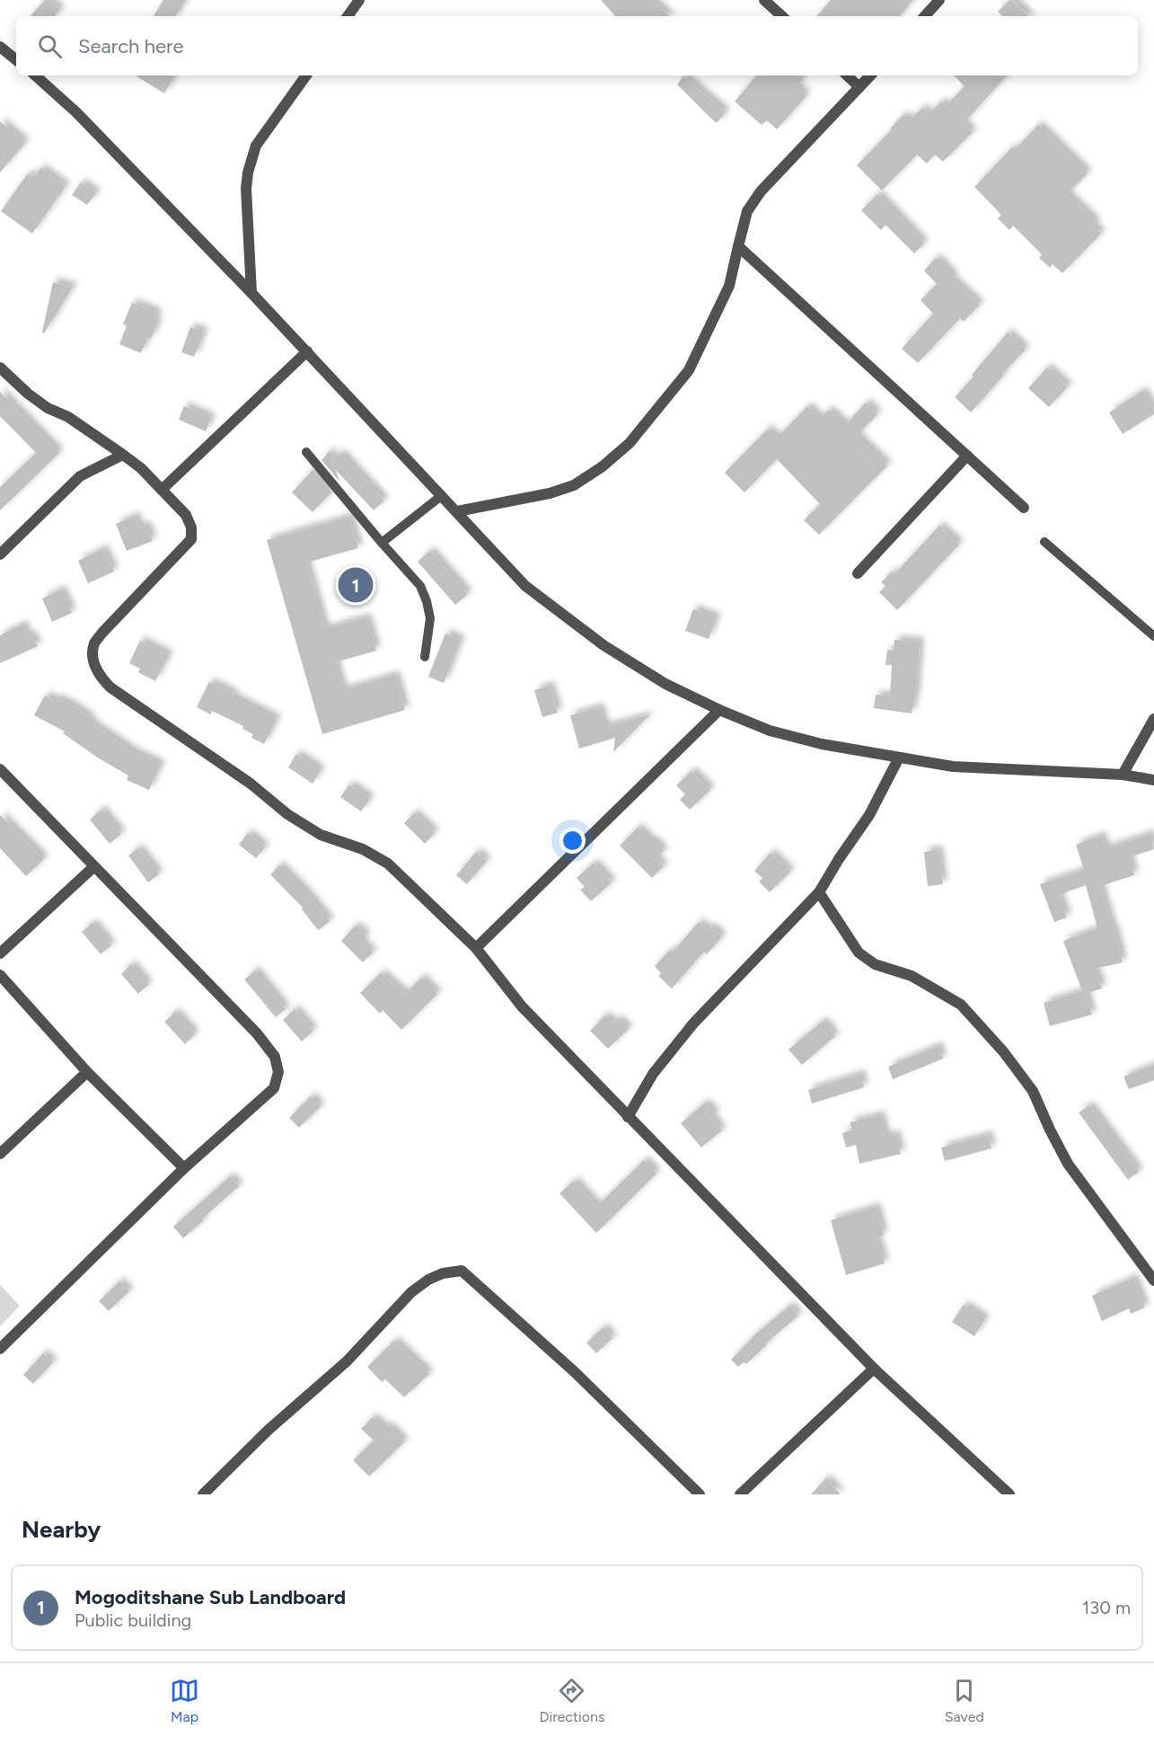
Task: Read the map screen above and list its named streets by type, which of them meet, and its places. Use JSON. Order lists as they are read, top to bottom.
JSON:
{
  "page": {
    "search": "Search here",
    "pins": "1",
    "heading": "Nearby",
    "list": [
      {
        "mark": "1",
        "name": "Mogoditshane Sub Landboard",
        "note": "Public building",
        "value": "130 m"
      }
    ],
    "nav": ["Map", "Directions", "Saved"]
  }
}
